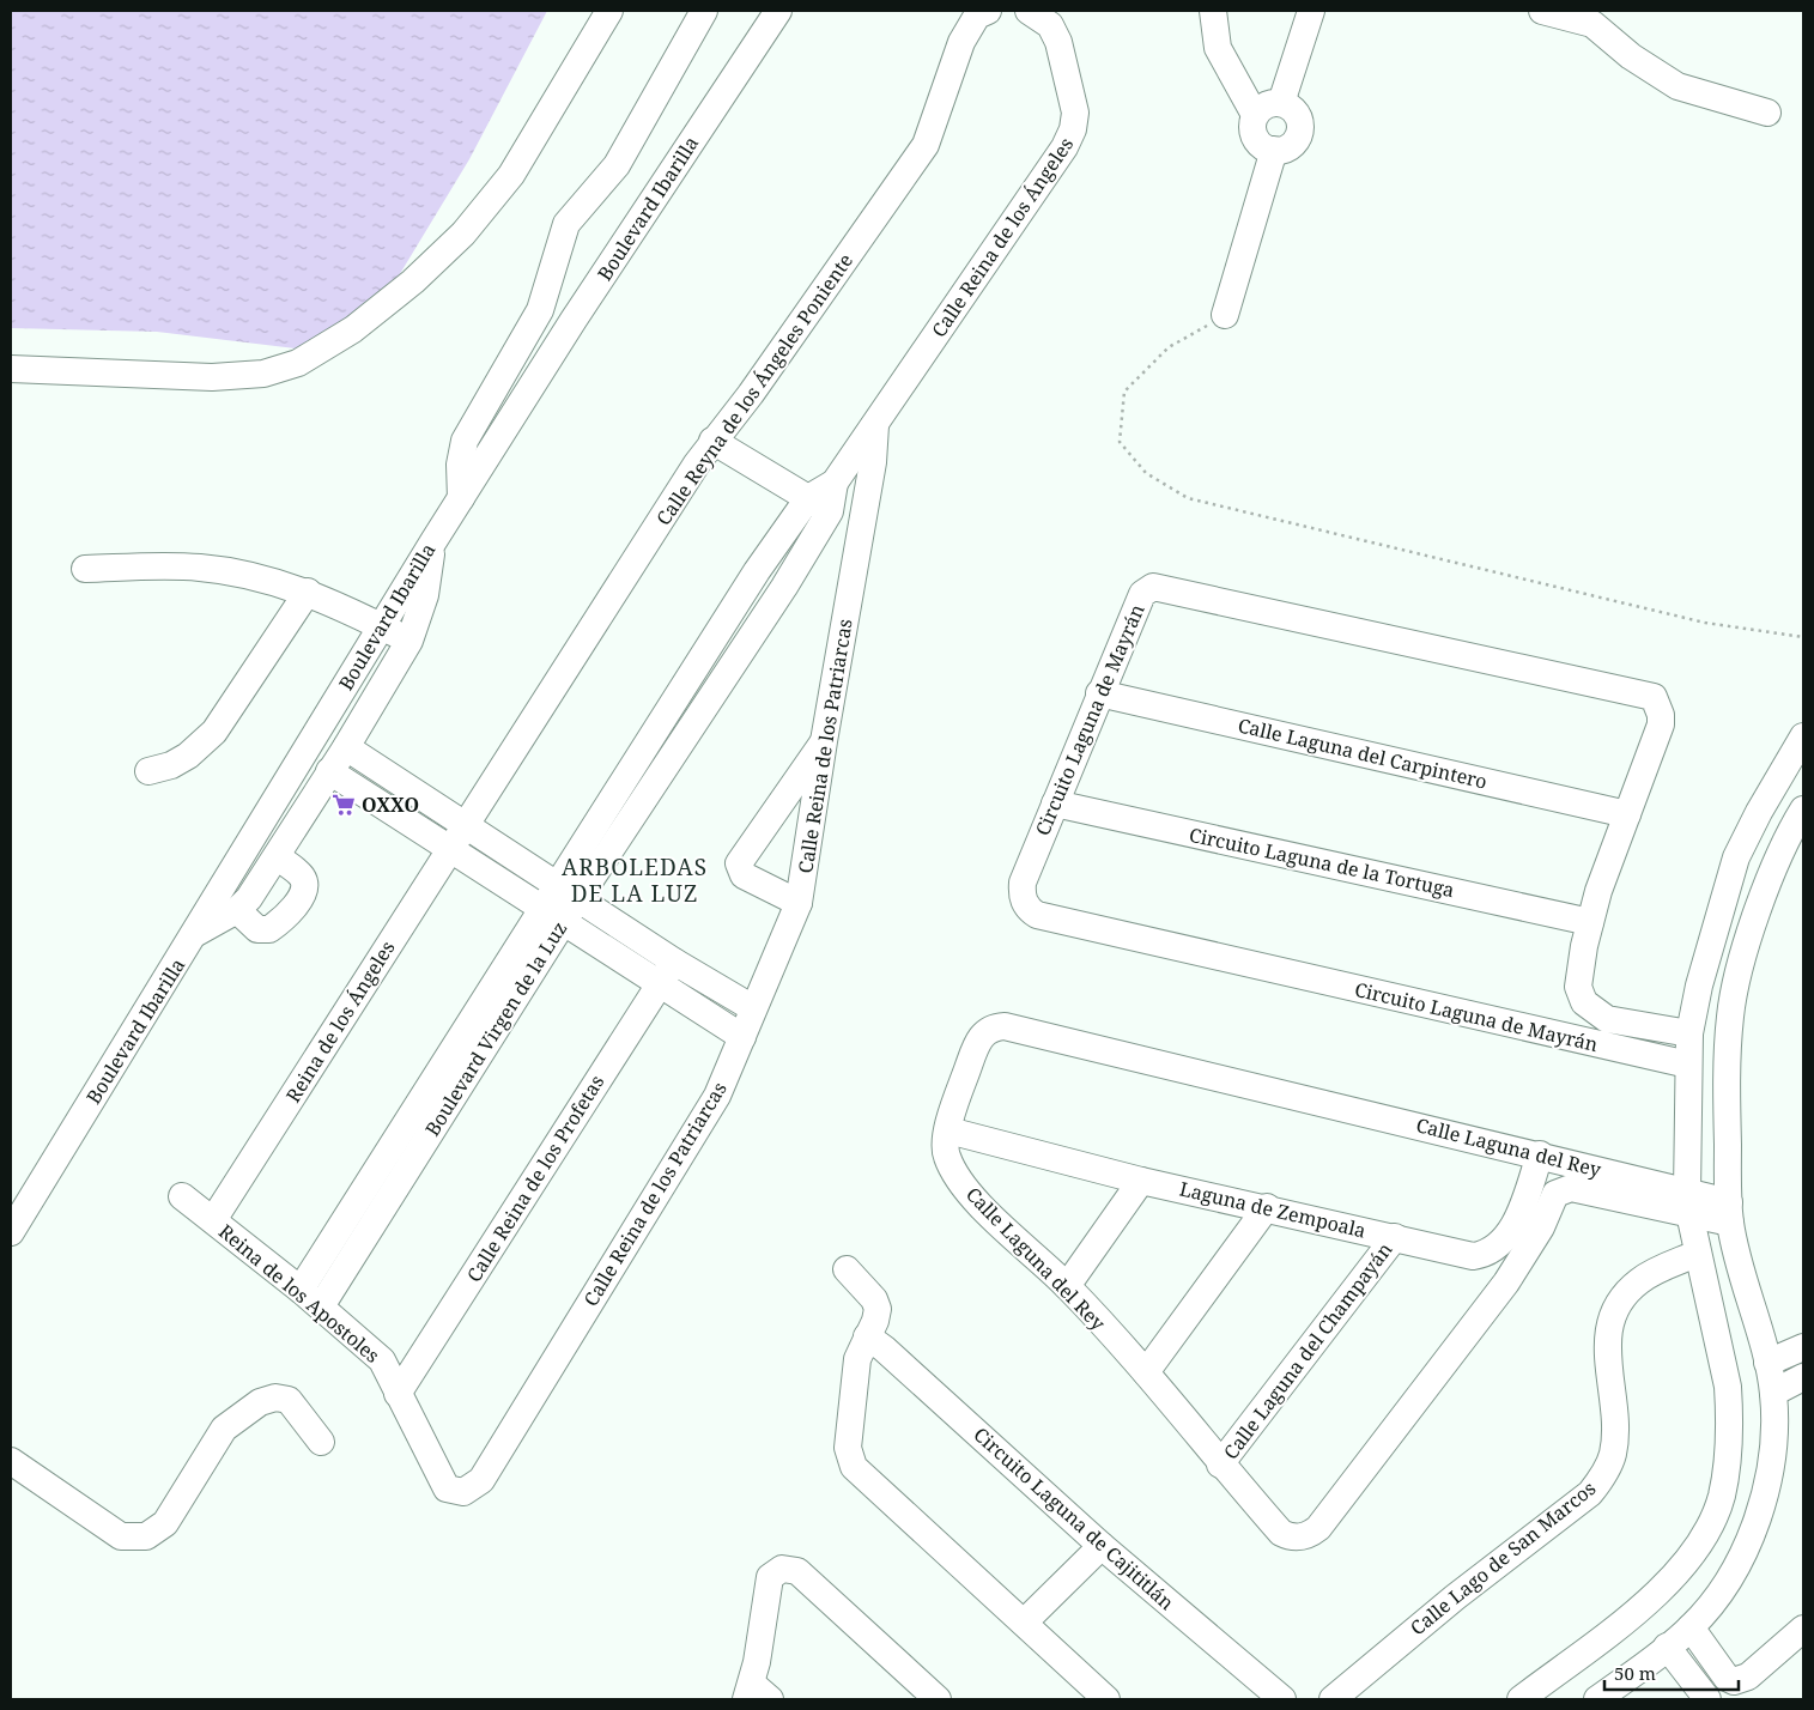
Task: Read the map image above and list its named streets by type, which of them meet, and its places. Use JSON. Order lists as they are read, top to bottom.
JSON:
{
  "streets": {
    "street": [
      "Boulevard Ibarilla",
      "Calle Reina de los Ángeles",
      "Calle Reyna de los Ángeles Poniente",
      "Circuito Laguna de Mayrán",
      "Calle Reina de los Patriarcas",
      "Calle Laguna del Carpintero",
      "Circuito Laguna de la Tortuga",
      "Reina de los Ángeles",
      "Boulevard Virgen de la Luz",
      "Calle Laguna del Rey",
      "Calle Reina de los Profetas",
      "Laguna de Zempoala",
      "Reina de los Apostoles",
      "Calle Laguna del Champayán",
      "Circuito Laguna de Cajititlán",
      "Calle Lago de San Marcos"
    ]
  },
  "crossings": [
    ["Calle Reina de los Ángeles", "Boulevard Virgen de la Luz"],
    ["Calle Reyna de los Ángeles Poniente", "Reina de los Ángeles"],
    ["Circuito Laguna de Mayrán", "Calle Laguna del Carpintero"],
    ["Circuito Laguna de Mayrán", "Circuito Laguna de la Tortuga"],
    ["Calle Reina de los Patriarcas", "Reina de los Apostoles"],
    ["Reina de los Ángeles", "Reina de los Apostoles"],
    ["Boulevard Virgen de la Luz", "Reina de los Apostoles"],
    ["Calle Laguna del Rey", "Laguna de Zempoala"],
    ["Calle Laguna del Rey", "Calle Laguna del Champayán"],
    ["Calle Reina de los Profetas", "Reina de los Apostoles"],
    ["Laguna de Zempoala", "Calle Laguna del Champayán"]
  ],
  "districts": ["ARBOLEDAS DE LA LUZ"],
  "places": {
    "supermarket": ["OXXO"]
  },
  "scale_bar": "50 m"
}
